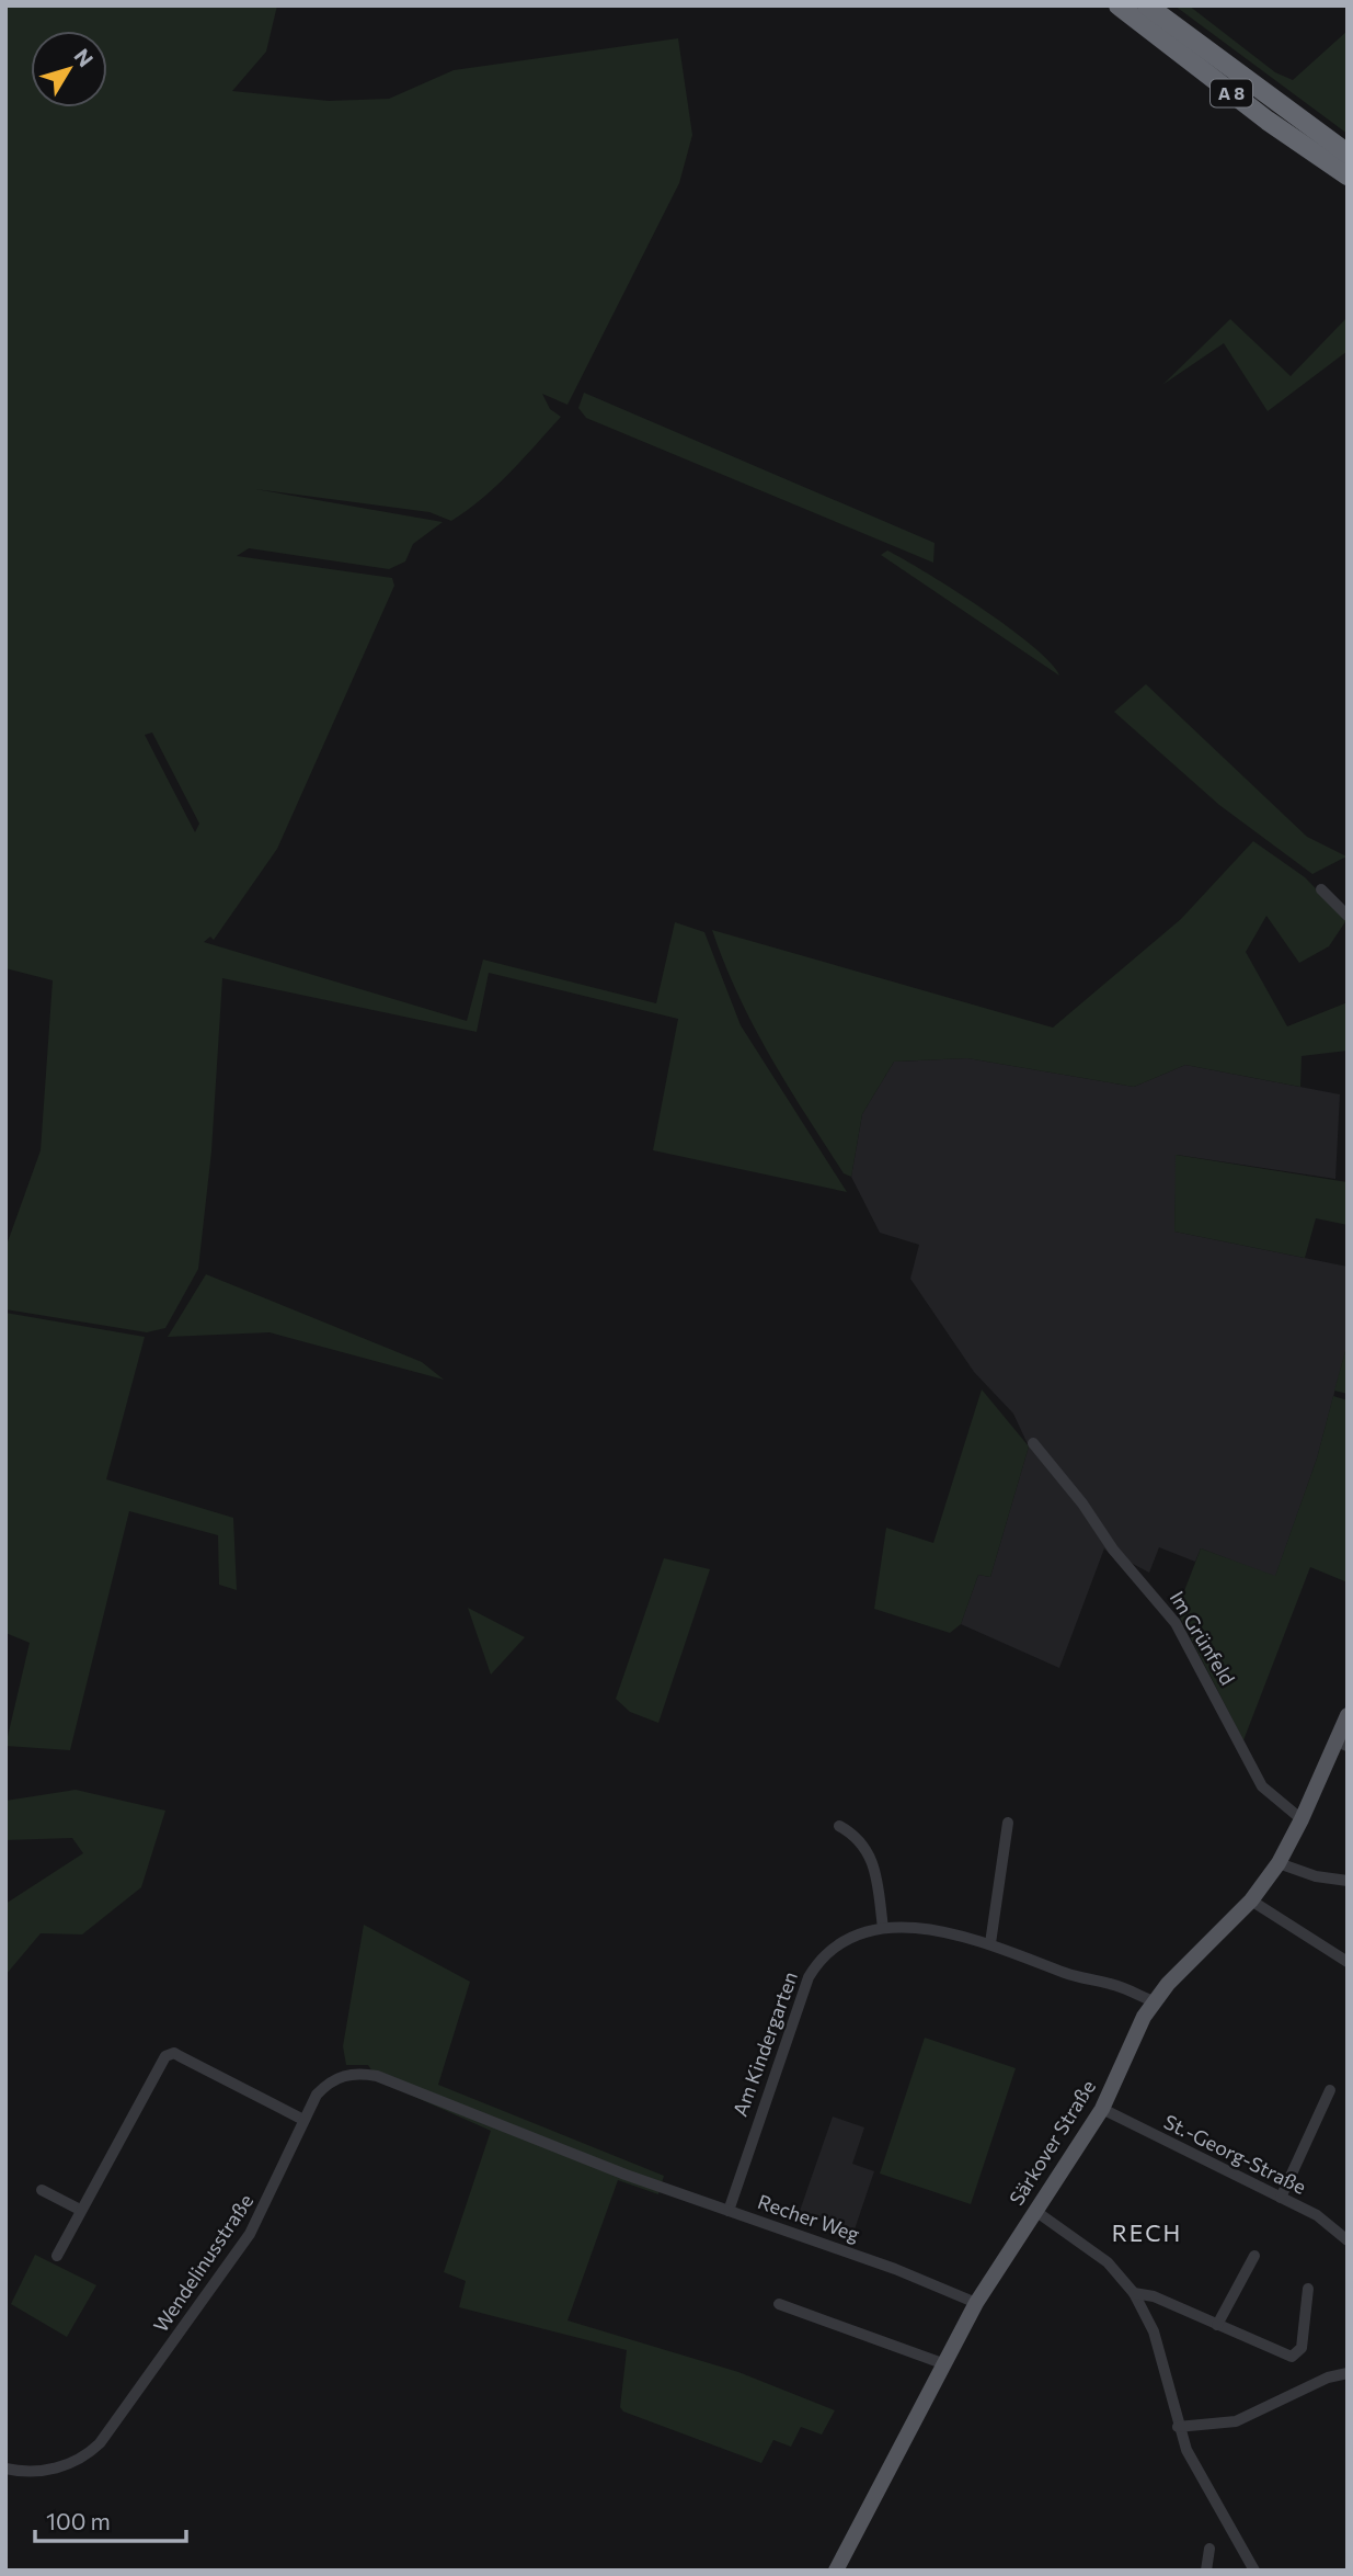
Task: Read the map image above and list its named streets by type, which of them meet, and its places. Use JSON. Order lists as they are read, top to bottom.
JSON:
{
  "streets": {
    "highway": ["A 8"],
    "main road": ["Särkover Straße"],
    "street": [
      "Im Grünfeld",
      "Am Kindergarten",
      "St.-Georg-Straße",
      "Recher Weg",
      "Wendelinusstraße"
    ]
  },
  "crossings": [
    ["Im Grünfeld", "Särkover Straße"],
    ["Am Kindergarten", "Särkover Straße"],
    ["Am Kindergarten", "Recher Weg"],
    ["Särkover Straße", "St.-Georg-Straße"],
    ["Särkover Straße", "Recher Weg"],
    ["Recher Weg", "Wendelinusstraße"]
  ],
  "districts": ["RECH"],
  "scale_bar": "100 m",
  "north": "top right"
}
